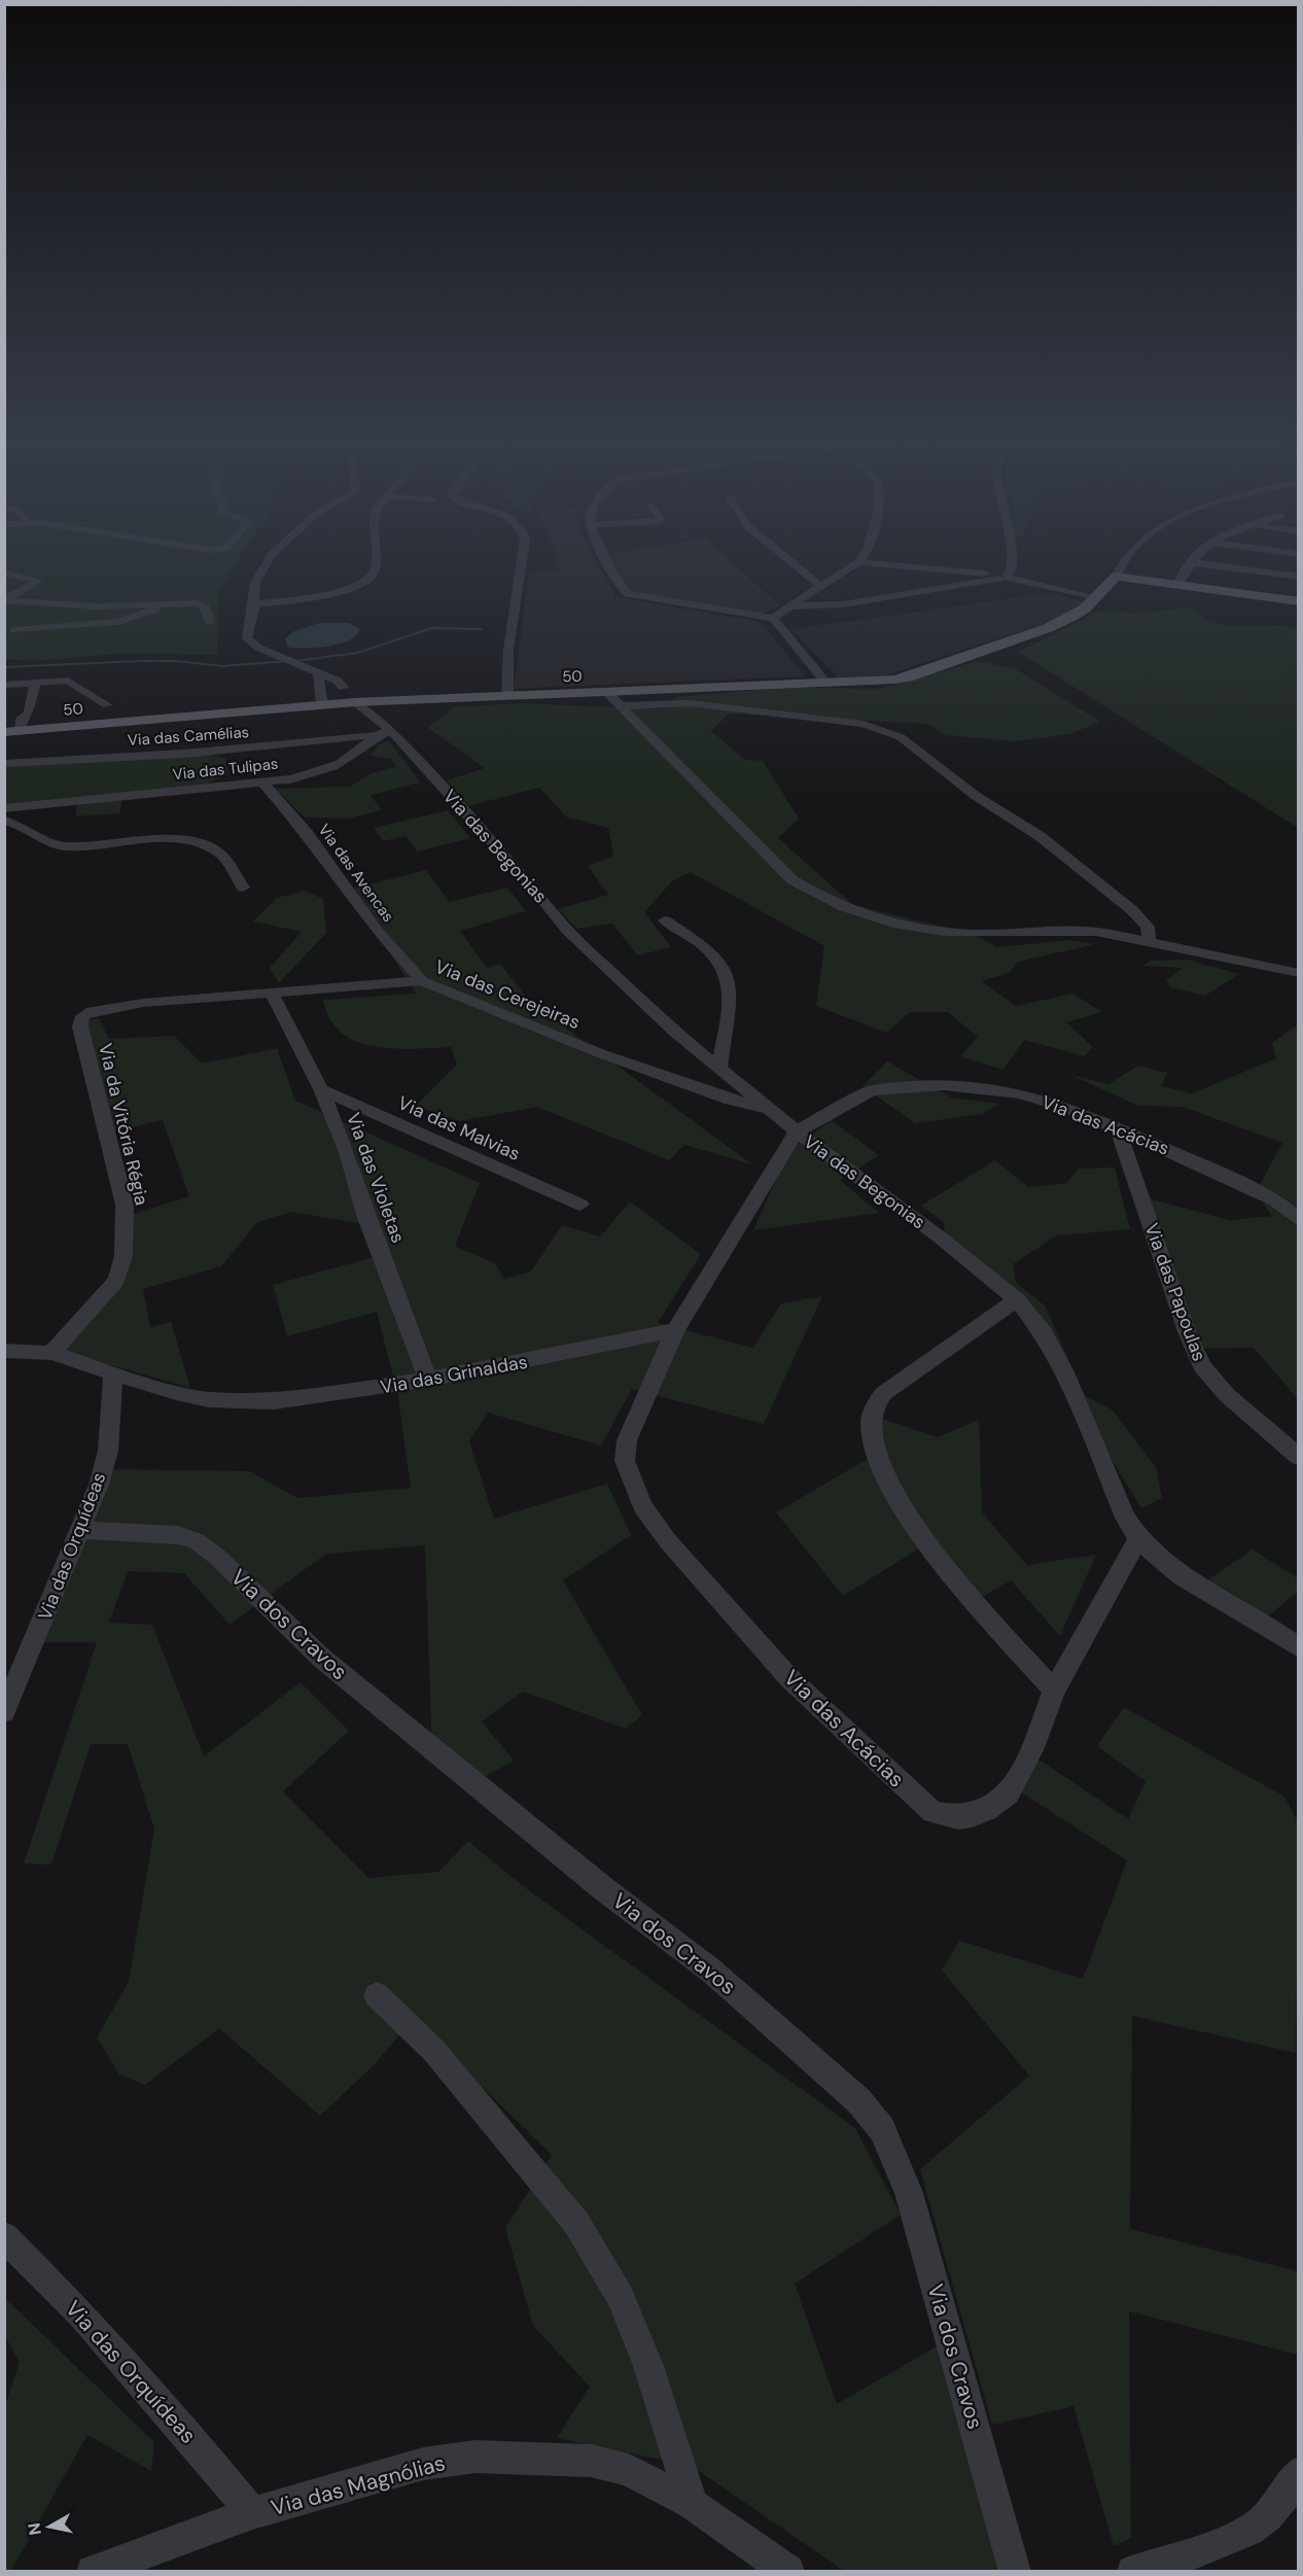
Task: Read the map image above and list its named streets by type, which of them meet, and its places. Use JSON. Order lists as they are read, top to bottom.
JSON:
{
  "streets": {
    "main road": ["50"],
    "street": [
      "Via das Camélias",
      "Via das Tulipas",
      "Via das Begonias",
      "Via das Avencas",
      "Via das Cerejeiras",
      "Via da Vitória Régia",
      "Via das Acácias",
      "Via das Malvias",
      "Via das Violetas",
      "Via das Papoulas",
      "Via das Grinaldas",
      "Via das Orquídeas",
      "Via dos Cravos",
      "Via das Magnólias"
    ]
  },
  "crossings": [
    ["Via das Camélias", "Via das Tulipas"],
    ["Via das Tulipas", "Via das Begonias"],
    ["Via das Tulipas", "Via das Avencas"],
    ["Via das Begonias", "Via das Cerejeiras"],
    ["Via das Begonias", "Via das Acácias"],
    ["Via das Avencas", "Via das Cerejeiras"],
    ["Via das Cerejeiras", "Via da Vitória Régia"],
    ["Via das Cerejeiras", "Via das Violetas"],
    ["Via da Vitória Régia", "Via das Grinaldas"],
    ["Via das Acácias", "Via das Papoulas"],
    ["Via das Acácias", "Via das Grinaldas"],
    ["Via das Malvias", "Via das Violetas"],
    ["Via das Violetas", "Via das Grinaldas"],
    ["Via das Grinaldas", "Via das Orquídeas"],
    ["Via das Orquídeas", "Via dos Cravos"],
    ["Via das Orquídeas", "Via das Magnólias"]
  ],
  "north": "left"
}
